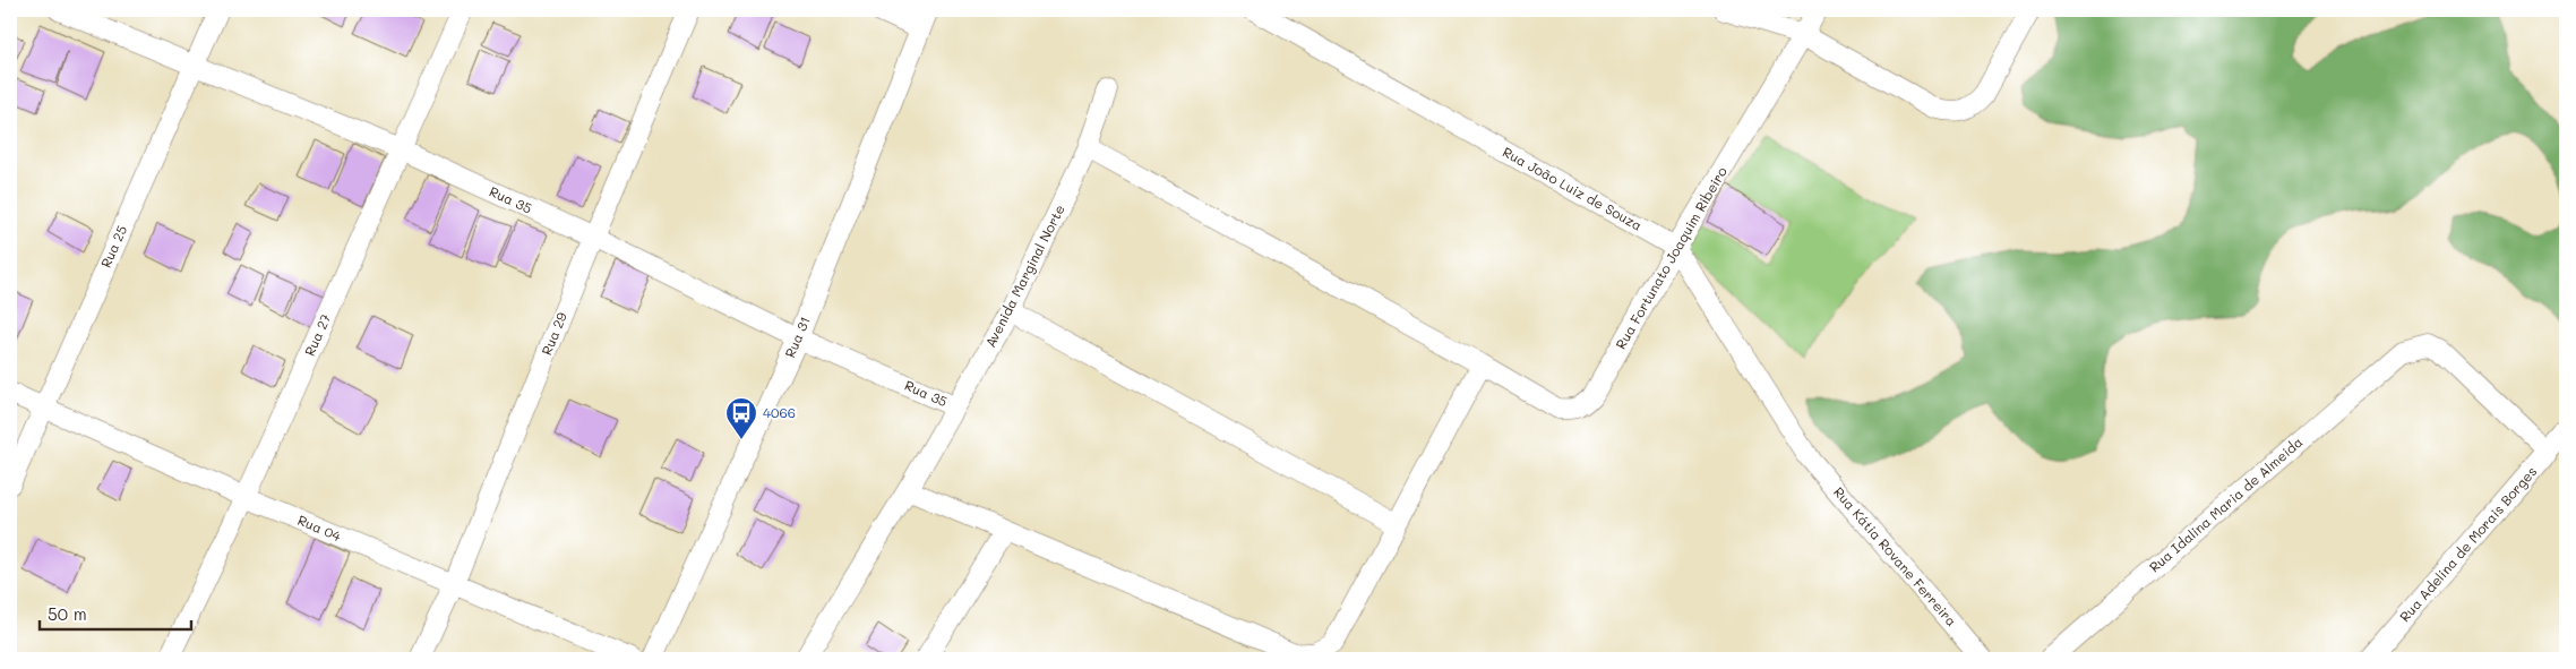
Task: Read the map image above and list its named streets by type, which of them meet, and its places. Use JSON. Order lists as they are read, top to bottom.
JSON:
{
  "streets": {
    "street": [
      "Rua João Luiz de Souza",
      "Rua 35",
      "Rua 25",
      "Rua Fortunato Joaquim Ribeiro",
      "Avenida Marginal Norte",
      "Rua 29",
      "Rua 27",
      "Rua 31",
      "Rua Idalina Maria de Almeida",
      "Rua 04",
      "Rua Adelina de Morais Borges",
      "Rua Kátia Rovane Ferreira"
    ]
  },
  "crossings": [
    ["Rua João Luiz de Souza", "Rua Fortunato Joaquim Ribeiro"],
    ["Rua João Luiz de Souza", "Rua Kátia Rovane Ferreira"],
    ["Rua 35", "Rua 25"],
    ["Rua 35", "Avenida Marginal Norte"],
    ["Rua 35", "Rua 29"],
    ["Rua 35", "Rua 27"],
    ["Rua 35", "Rua 31"],
    ["Rua 25", "Rua 04"],
    ["Rua 29", "Rua 04"],
    ["Rua 27", "Rua 04"],
    ["Rua Idalina Maria de Almeida", "Rua Adelina de Morais Borges"]
  ],
  "places": {
    "bus stop": ["4066"]
  },
  "scale_bar": "50 m"
}
